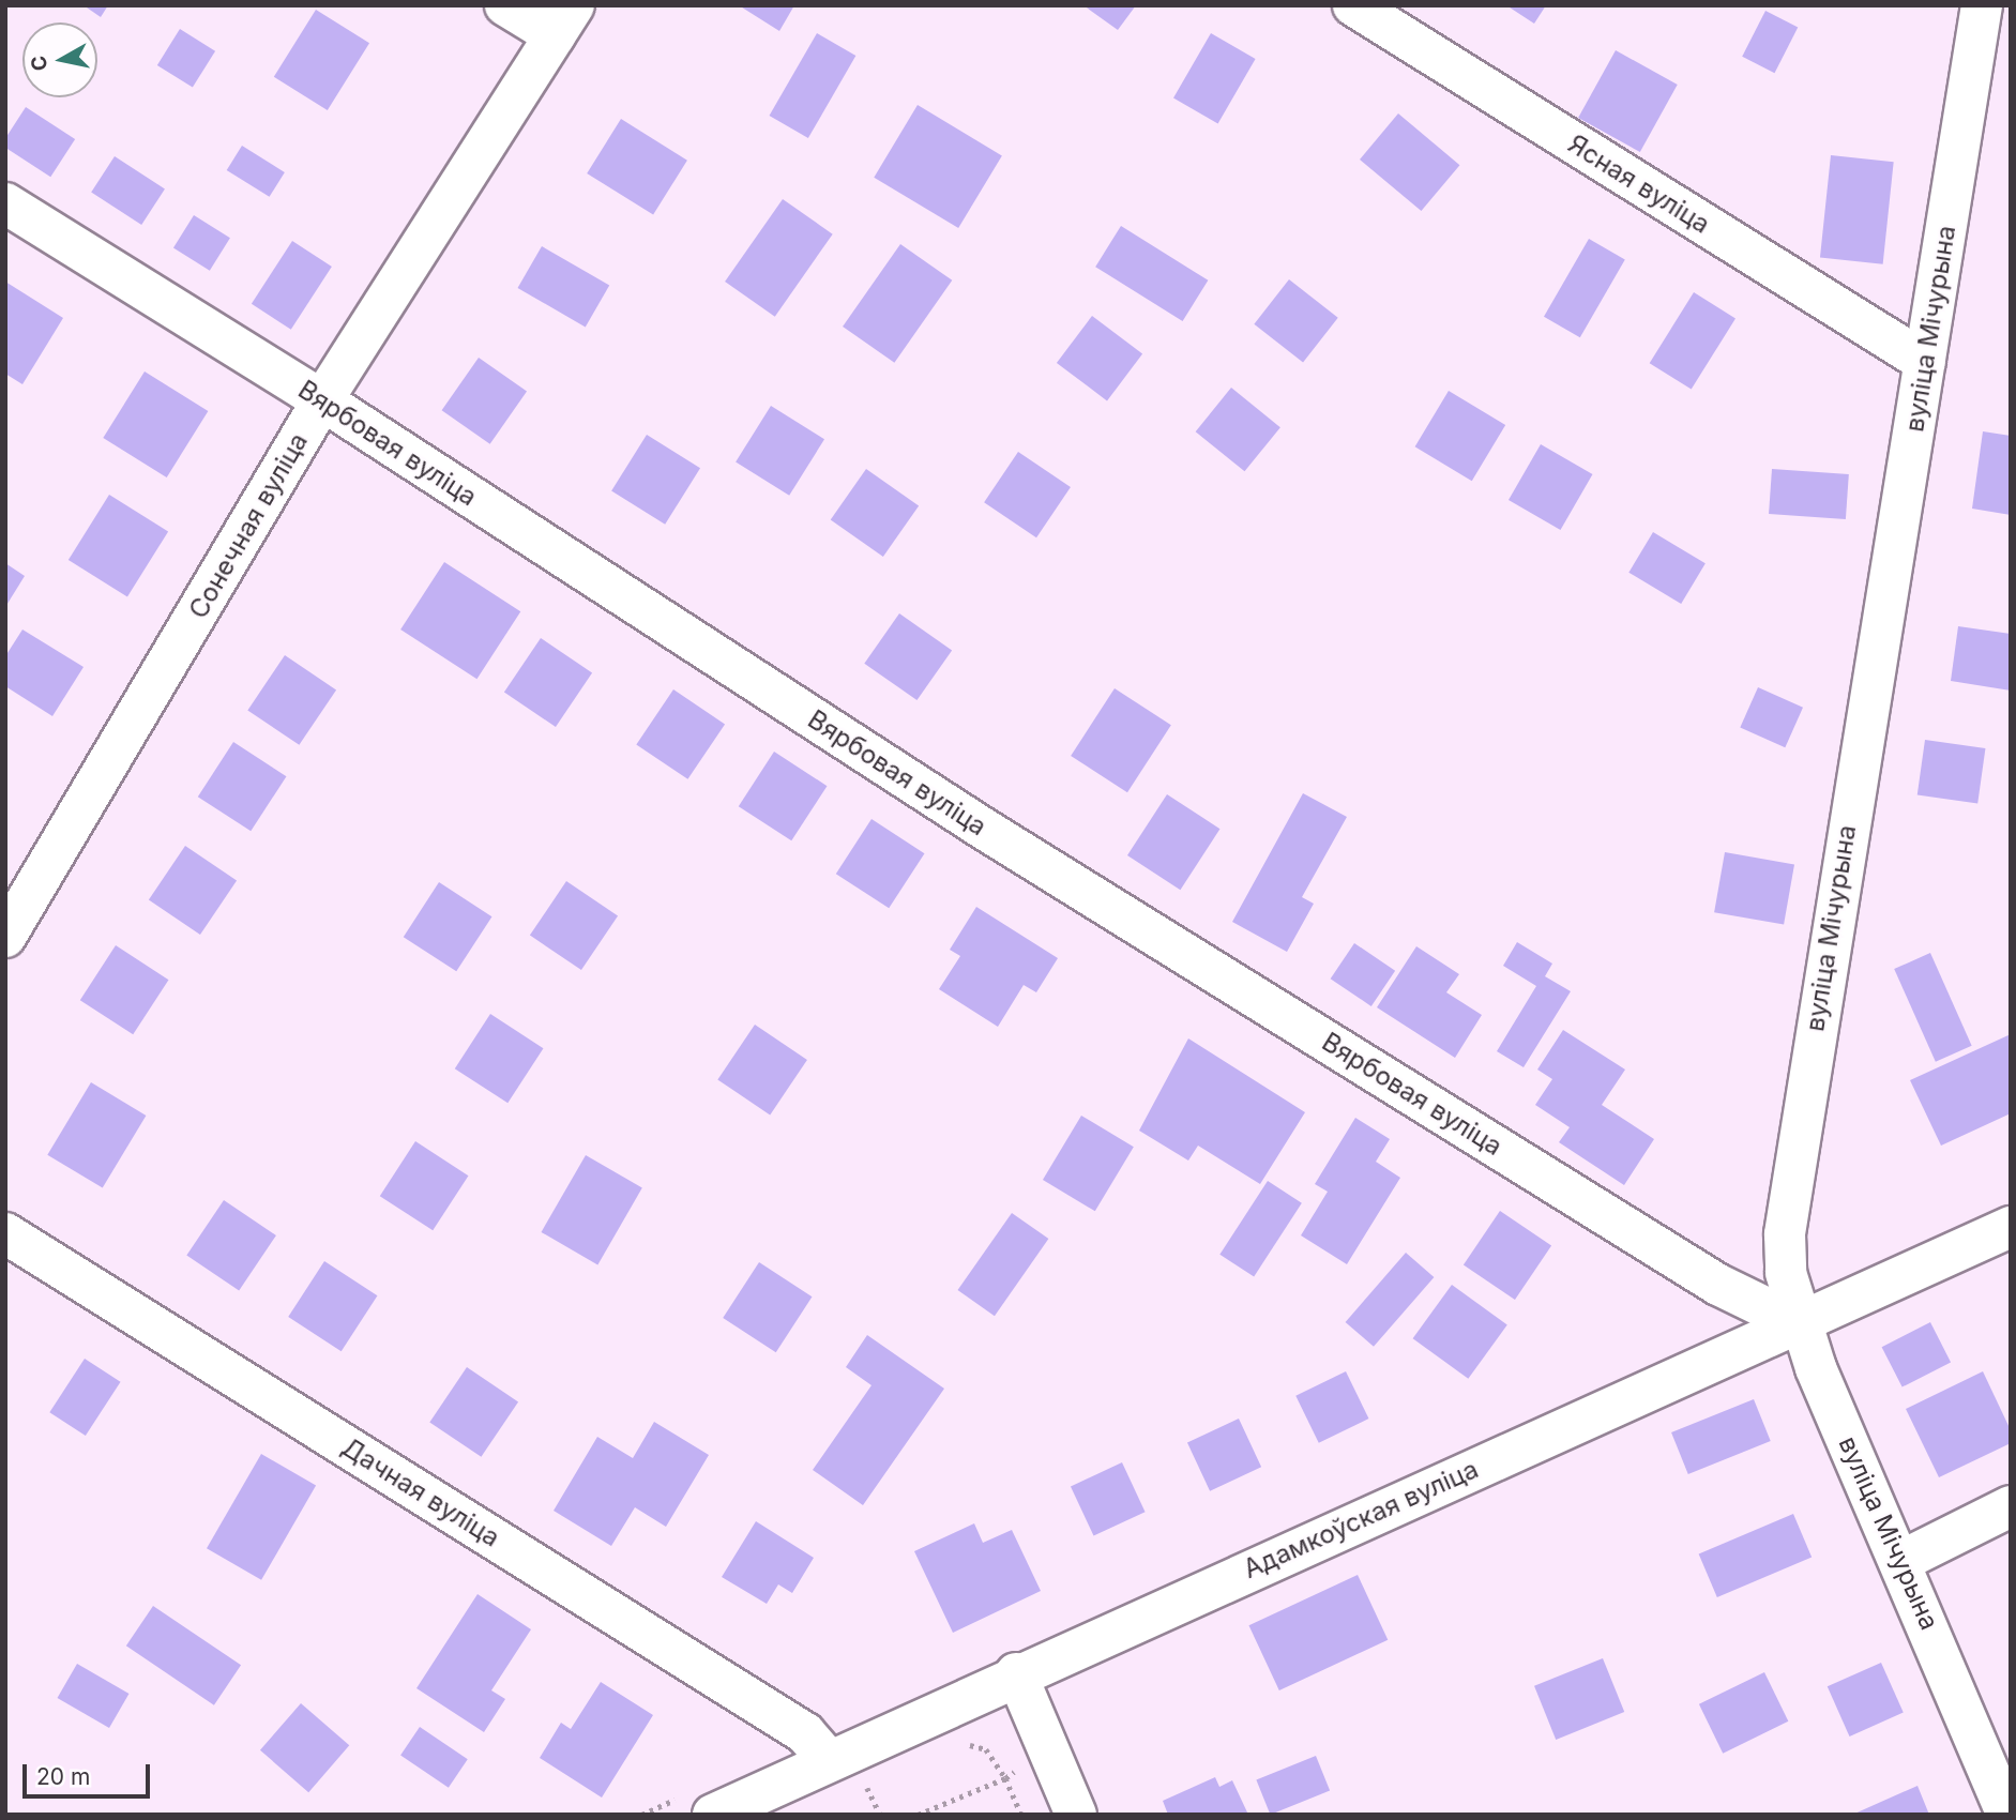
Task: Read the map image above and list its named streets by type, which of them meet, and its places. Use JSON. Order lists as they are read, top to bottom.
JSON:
{
  "streets": {
    "street": [
      "Ясная вуліца",
      "вуліца Мічурына",
      "Вярбовая вуліца",
      "Сонечная вуліца",
      "Дачная вуліца",
      "Адамкоўская вуліца"
    ]
  },
  "crossings": [
    ["Ясная вуліца", "вуліца Мічурына"],
    ["вуліца Мічурына", "Вярбовая вуліца"],
    ["вуліца Мічурына", "Адамкоўская вуліца"],
    ["Вярбовая вуліца", "Сонечная вуліца"],
    ["Вярбовая вуліца", "Адамкоўская вуліца"],
    ["Дачная вуліца", "Адамкоўская вуліца"]
  ],
  "scale_bar": "20 m",
  "north": "left"
}
